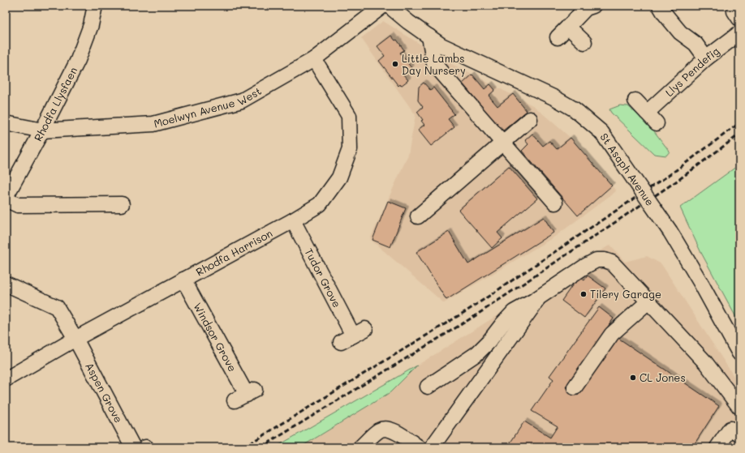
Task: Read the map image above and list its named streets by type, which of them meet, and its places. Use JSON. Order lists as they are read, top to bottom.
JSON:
{
  "streets": {
    "street": [
      "Llys Pendefig",
      "Rhodfa Llysfaen",
      "Moelwyn Avenue West",
      "St Asaph Avenue",
      "Rhodfa Harrison",
      "Tudor Grove",
      "Windsor Grove",
      "Aspen Grove"
    ]
  },
  "crossings": [
    ["Rhodfa Llysfaen", "Moelwyn Avenue West"],
    ["Moelwyn Avenue West", "Rhodfa Harrison"],
    ["Rhodfa Harrison", "Tudor Grove"],
    ["Rhodfa Harrison", "Windsor Grove"],
    ["Rhodfa Harrison", "Aspen Grove"]
  ],
  "places": ["Little Lambs Day Nursery", "Tilery Garage", "CL Jones"]
}
